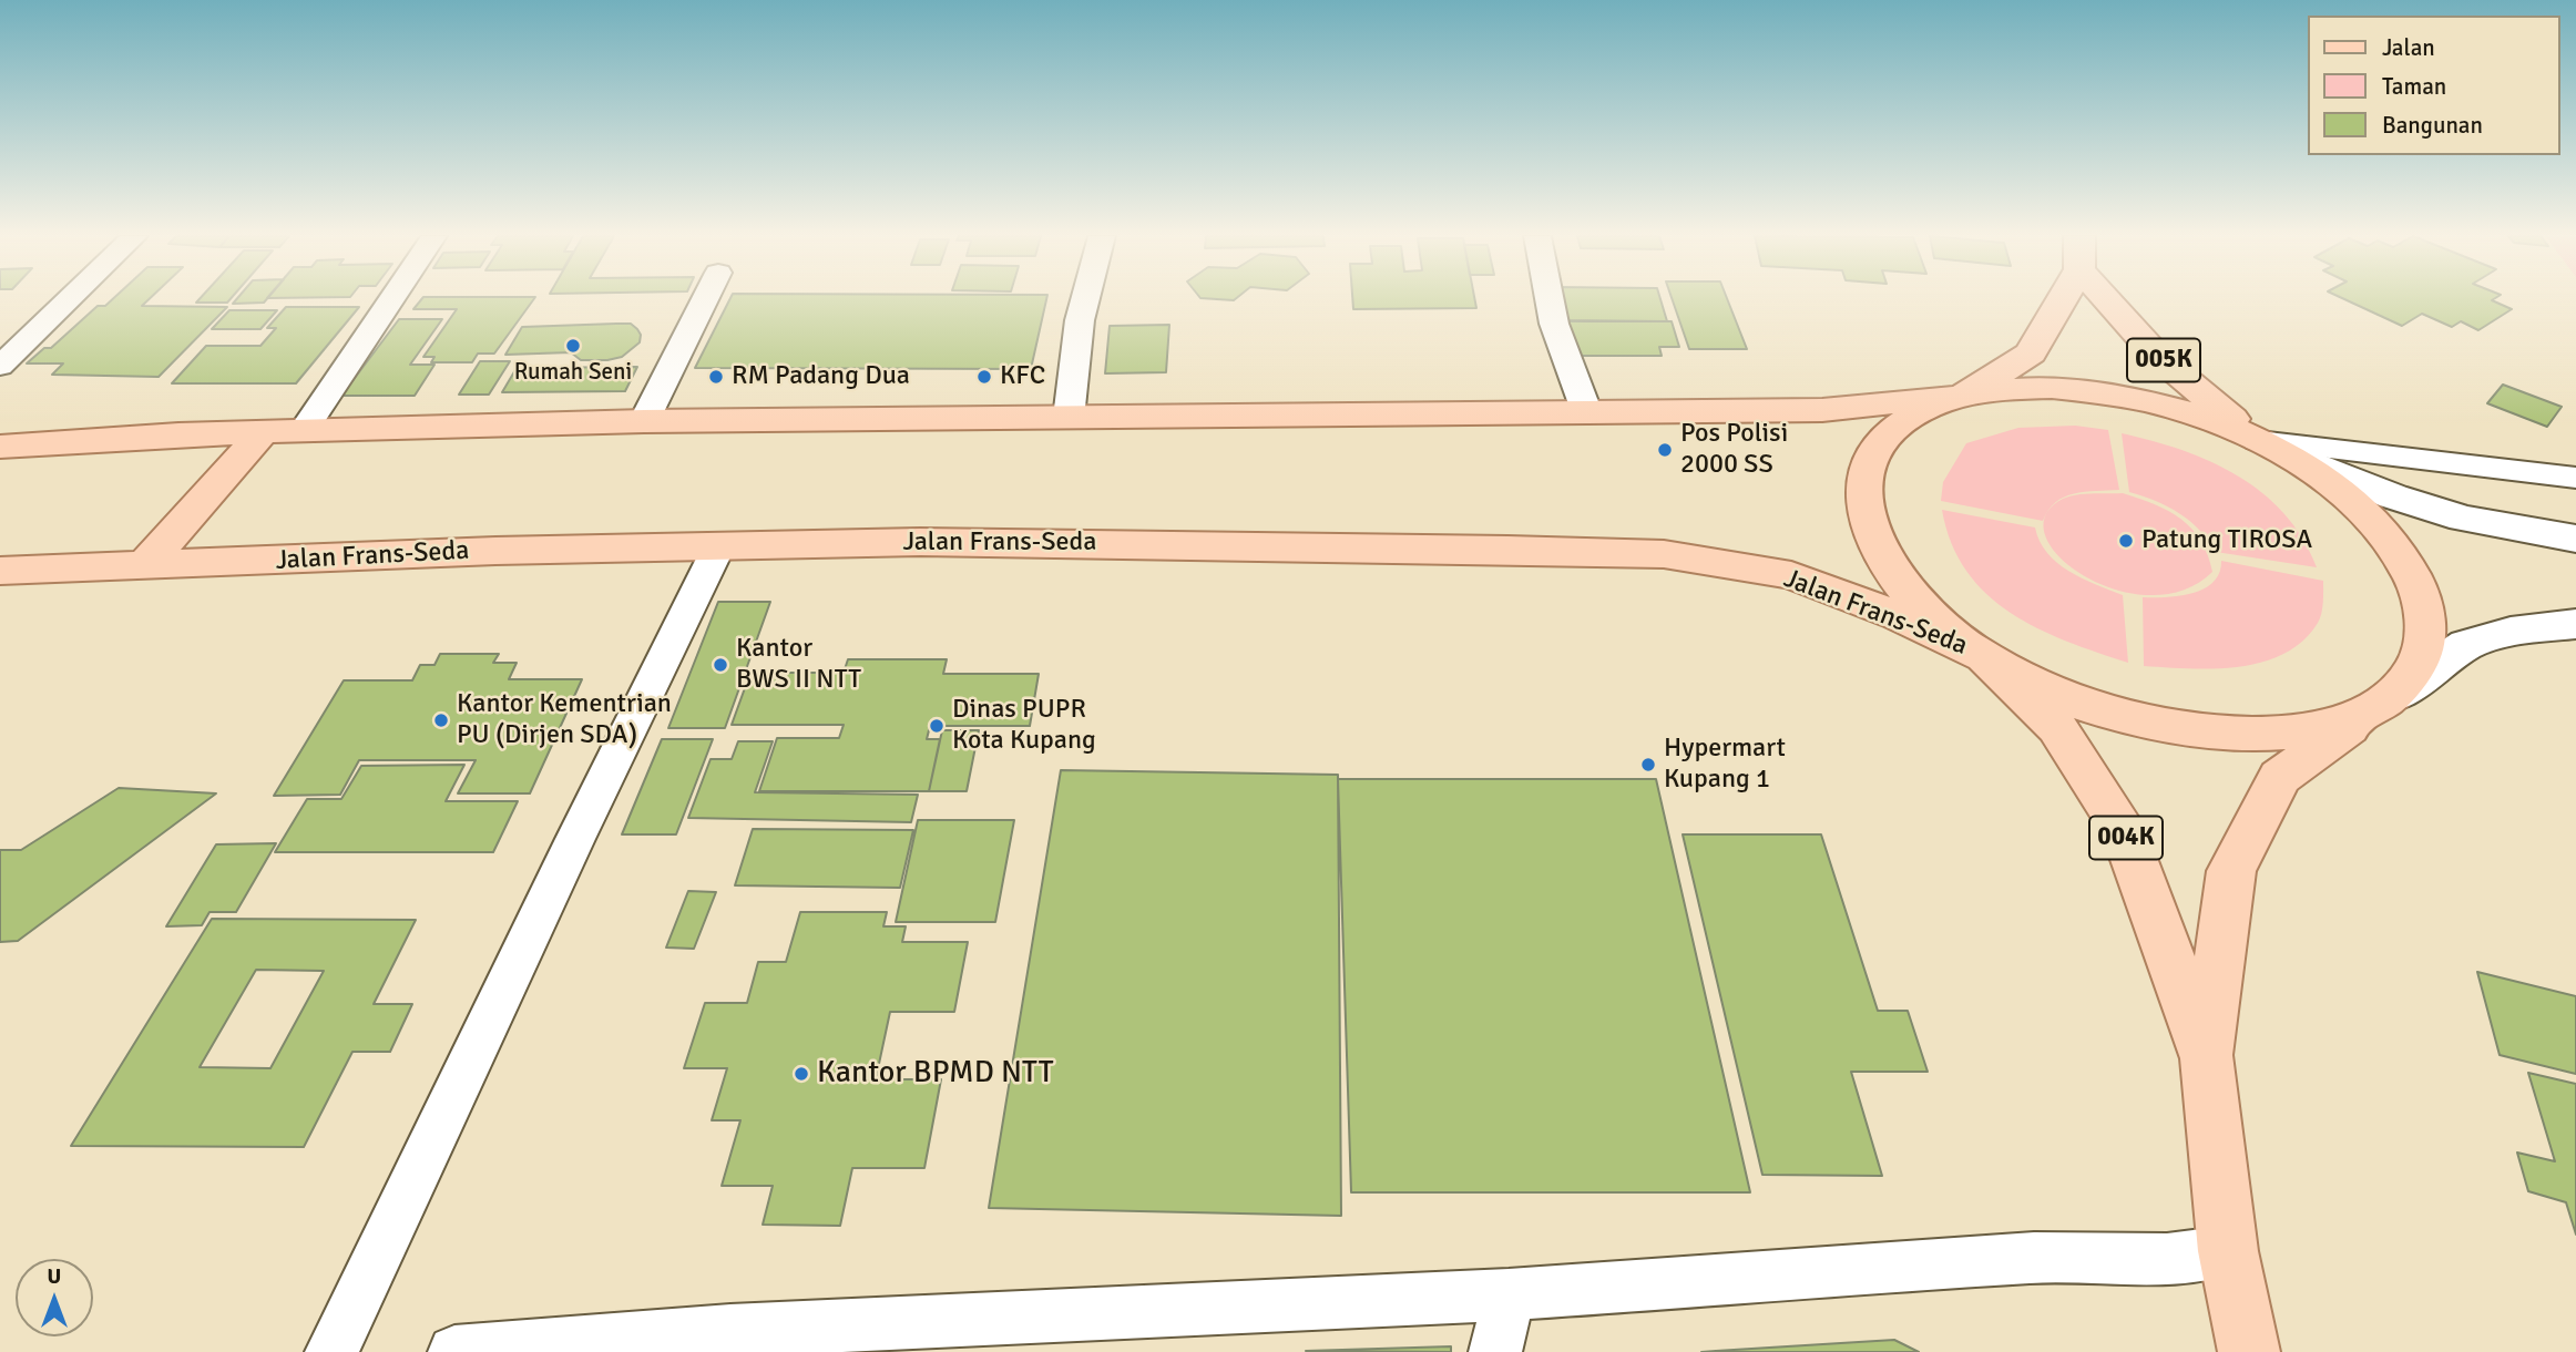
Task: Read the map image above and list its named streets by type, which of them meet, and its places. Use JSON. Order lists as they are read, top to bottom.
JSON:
{
  "streets": {
    "main road": ["005K", "Jalan Frans-Seda", "004K"]
  },
  "crossings": [
    ["Jalan Frans-Seda", "004K"]
  ],
  "places": [
    "Rumah Seni",
    "RM Padang Dua",
    "KFC",
    "Pos Polisi 2000 SS",
    "Patung TIROSA",
    "Kantor BWS II NTT",
    "Kantor Kementrian PU (Dirjen SDA)",
    "Dinas PUPR Kota Kupang",
    "Hypermart Kupang 1",
    "Kantor BPMD NTT"
  ],
  "legend": ["Jalan", "Taman", "Bangunan"],
  "north": "top"
}
